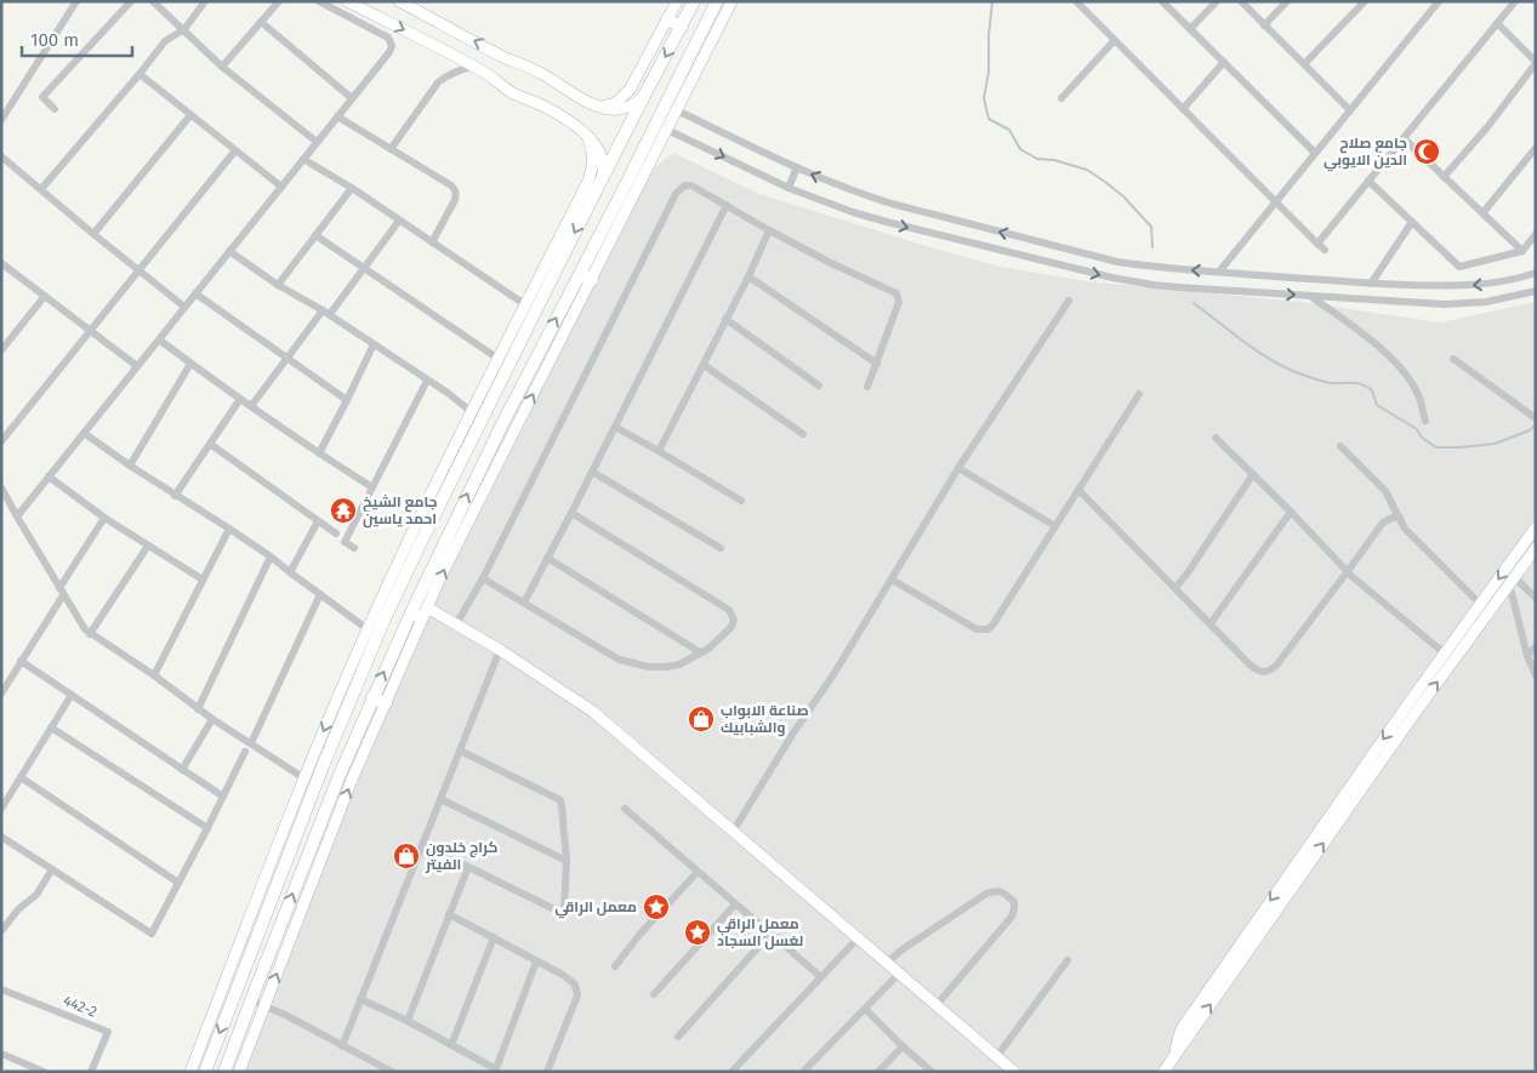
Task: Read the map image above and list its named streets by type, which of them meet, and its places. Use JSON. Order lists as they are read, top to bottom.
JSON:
{
  "streets": {
    "street": ["442-2"]
  },
  "places": {
    "mosque": ["جامع صلاح الدين الايوبي"],
    "temple": ["جامع الشيخ احمد ياسين"],
    "shop": ["صناعة الابواب والشبابيك", "كراج خلدون الفيتر"],
    "place": ["معمل الراقي", "معمل الراقي لغسل السجاد"]
  },
  "scale_bar": "100 m"
}
